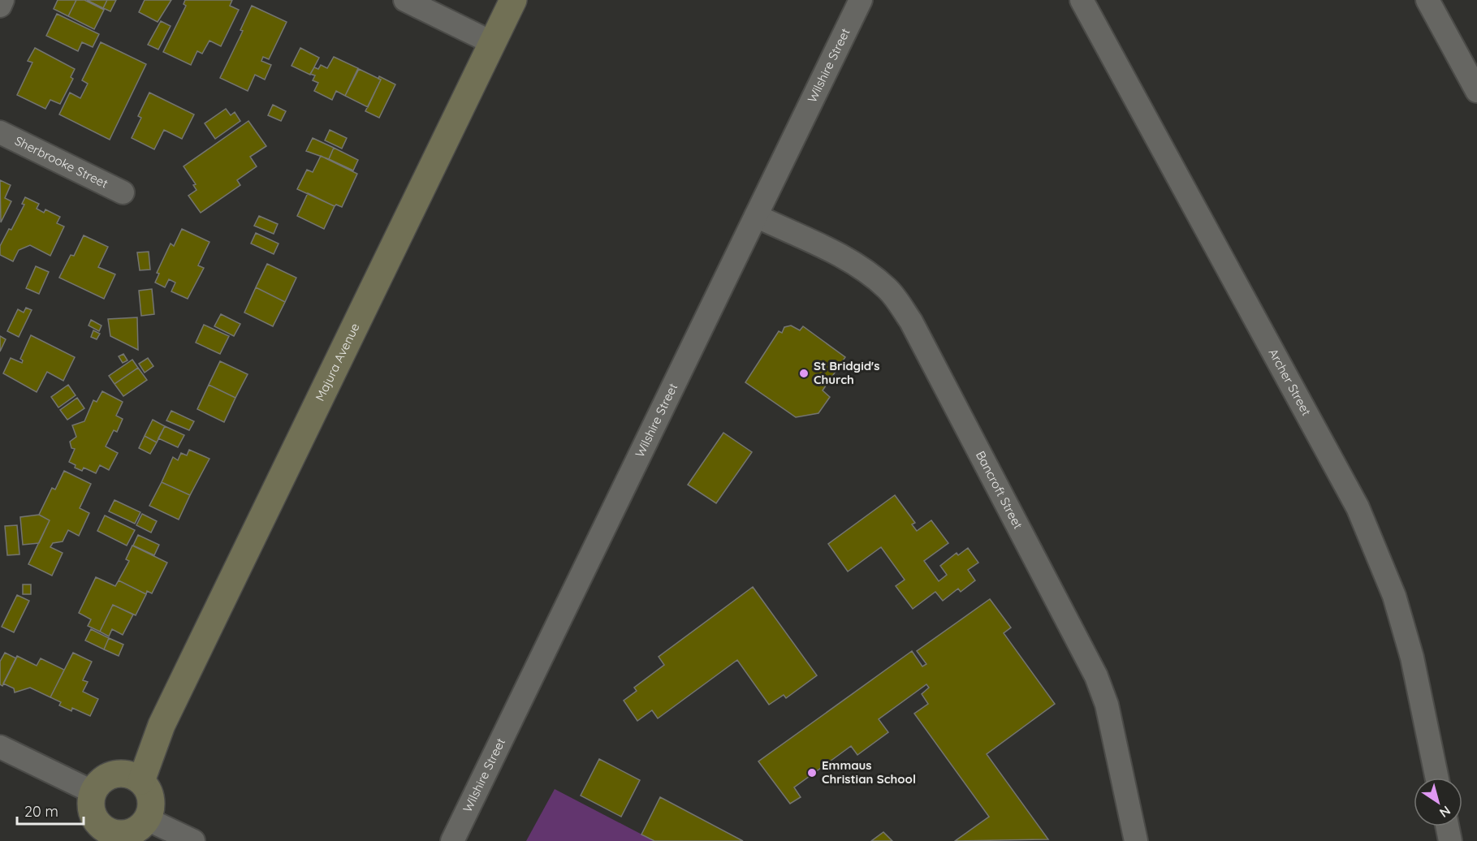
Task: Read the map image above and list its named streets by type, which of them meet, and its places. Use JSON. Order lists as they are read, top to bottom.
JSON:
{
  "streets": {
    "main road": ["Majura Avenue"],
    "street": [
      "Wilshire Street",
      "Sherbrooke Street",
      "Archer Street",
      "Bancroft Street"
    ]
  },
  "crossings": [
    ["Wilshire Street", "Bancroft Street"]
  ],
  "places": ["St Bridgid's Church", "Emmaus Christian School"],
  "scale_bar": "20 m",
  "north": "bottom right"
}
